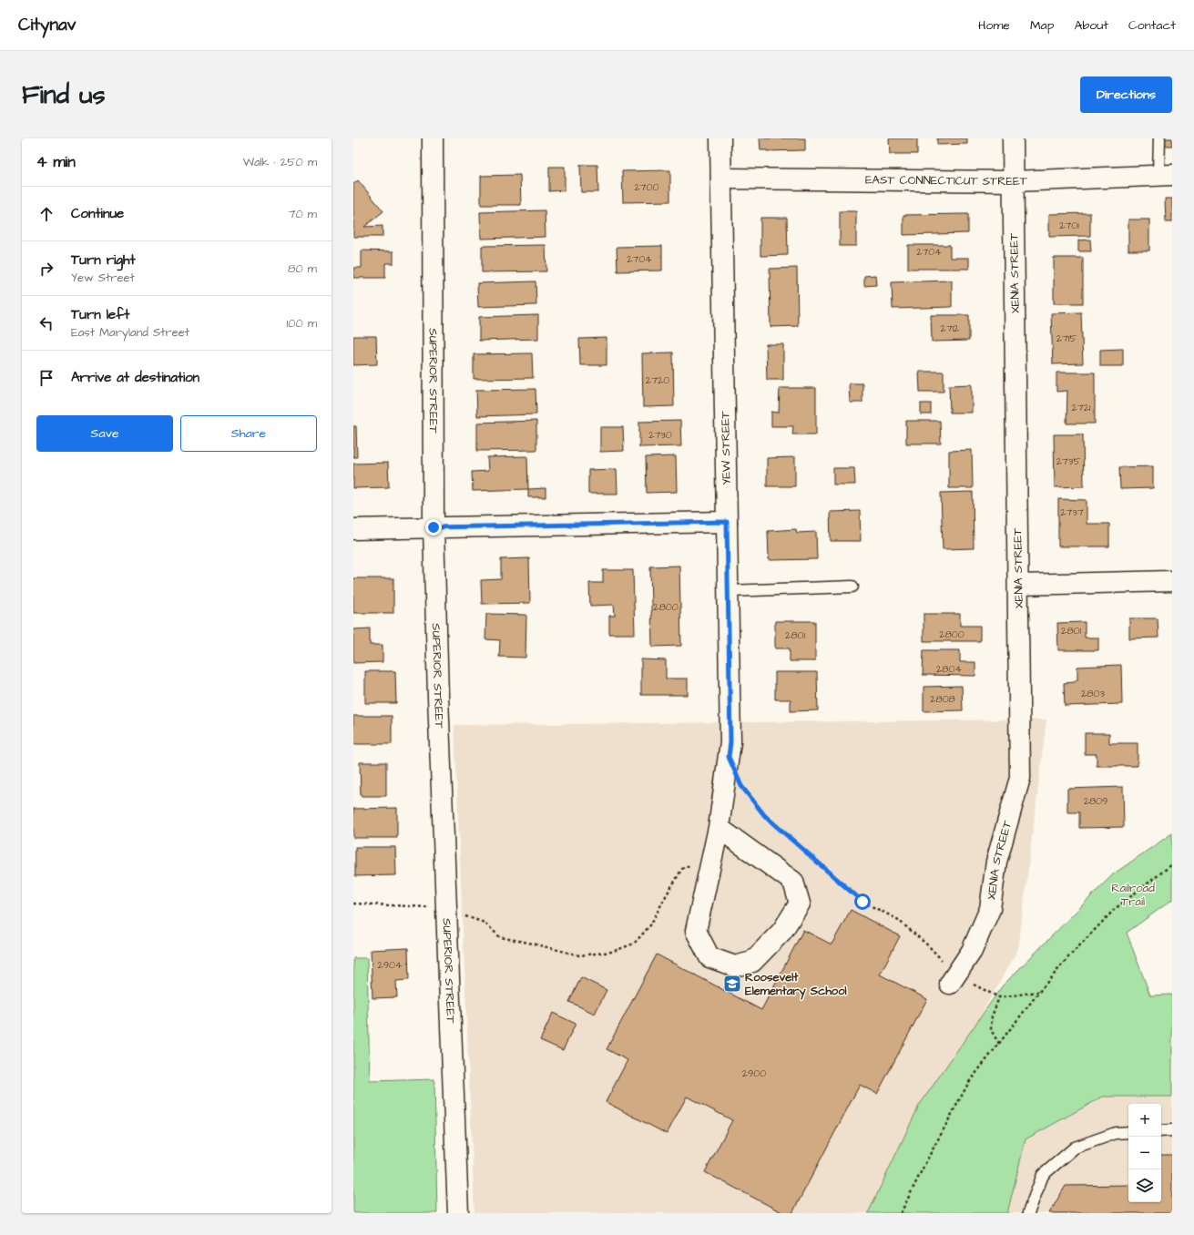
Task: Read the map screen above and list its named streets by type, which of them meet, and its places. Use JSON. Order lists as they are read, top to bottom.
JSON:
{
  "streets": {
    "street": [
      "EAST CONNECTICUT STREET",
      "XENIA STREET",
      "SUPERIOR STREET",
      "YEW STREET"
    ]
  },
  "crossings": [
    ["EAST CONNECTICUT STREET", "XENIA STREET"],
    ["EAST CONNECTICUT STREET", "YEW STREET"]
  ],
  "parks": ["Railroad Trail"],
  "places": {
    "school or university": ["Roosevelt Elementary School"]
  },
  "house_numbers": [
    "2700",
    "2701",
    "2704",
    "2704",
    "2712",
    "2715",
    "2720",
    "2721",
    "2730",
    "2735",
    "2737",
    "2800",
    "2801",
    "2800",
    "2801",
    "2804",
    "2803",
    "2808",
    "2809",
    "2904",
    "2900"
  ],
  "page": {
    "header": "Citynav",
    "nav": [
      "Home",
      "Map",
      "About",
      "Contact"
    ],
    "buttons": [
      "Directions",
      ["Save", "Share"]
    ],
    "title": "Find us",
    "heading": ["4 min", "Walk · 250 m"],
    "list": [
      ["Continue", "70 m"],
      ["Turn right", "Yew Street", "80 m"],
      ["Turn left", "East Maryland Street", "100 m"],
      "Arrive at destination"
    ],
    "map_buttons": ["+", "−"]
  }
}
